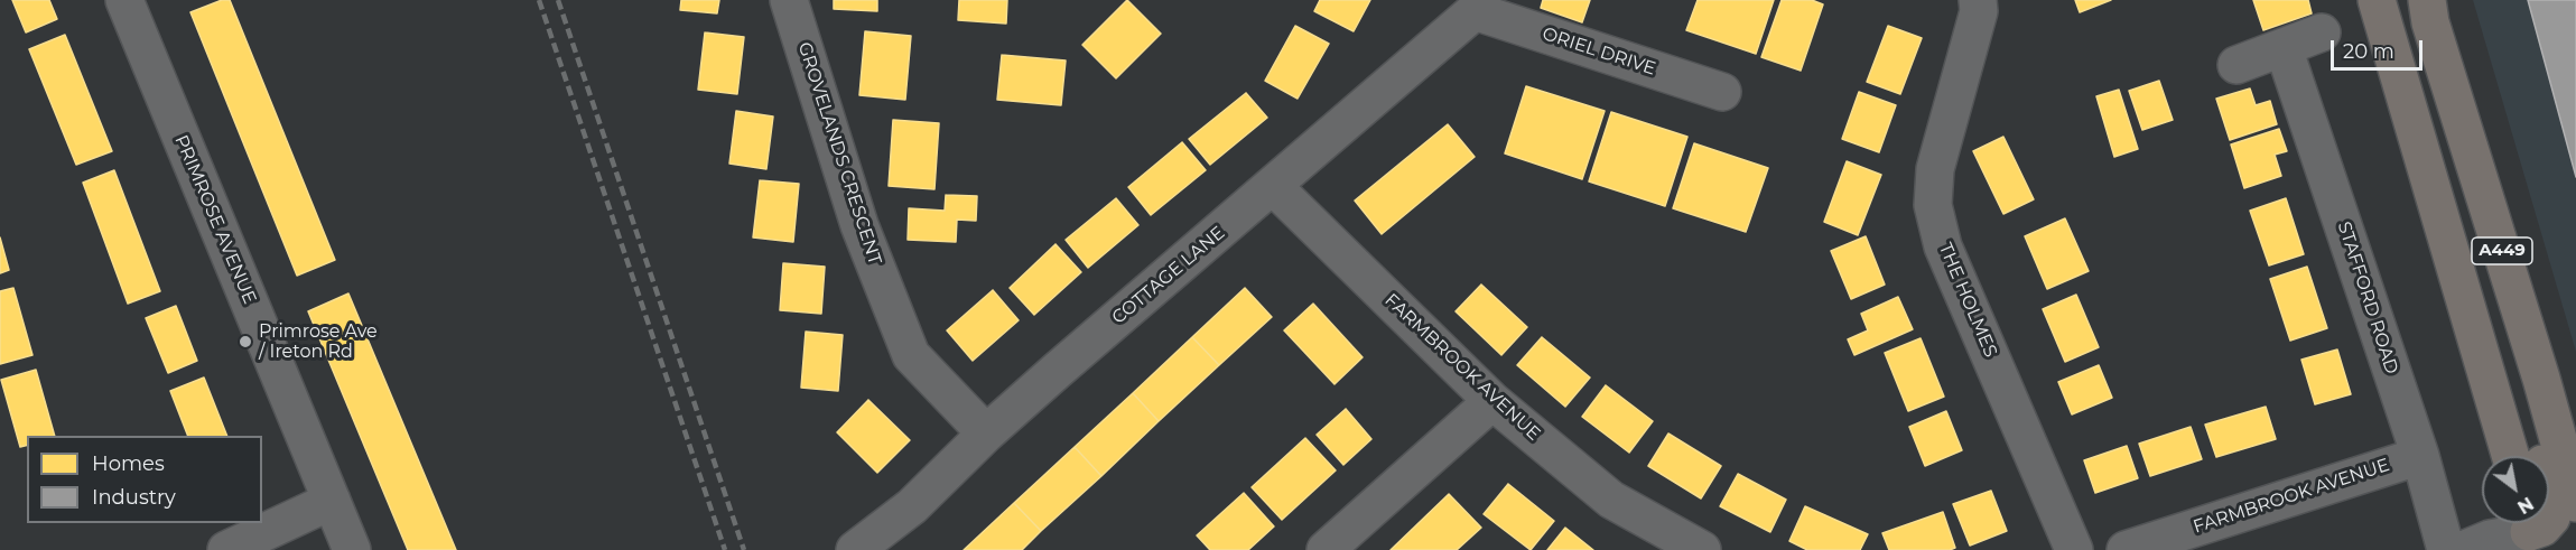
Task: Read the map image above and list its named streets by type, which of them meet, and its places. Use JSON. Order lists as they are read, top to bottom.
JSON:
{
  "streets": {
    "highway": ["A449"],
    "street": [
      "ORIEL DRIVE",
      "GROVELANDS CRESCENT",
      "PRIMROSE AVENUE",
      "COTTAGE LANE",
      "STAFFORD ROAD",
      "THE HOLMES",
      "FARMBROOK AVENUE"
    ]
  },
  "crossings": [
    ["ORIEL DRIVE", "COTTAGE LANE"],
    ["GROVELANDS CRESCENT", "COTTAGE LANE"],
    ["COTTAGE LANE", "FARMBROOK AVENUE"],
    ["STAFFORD ROAD", "FARMBROOK AVENUE"]
  ],
  "places": ["Primrose Ave / Ireton Rd"],
  "legend": ["Homes", "Industry"],
  "scale_bar": "20 m",
  "north": "bottom right"
}
